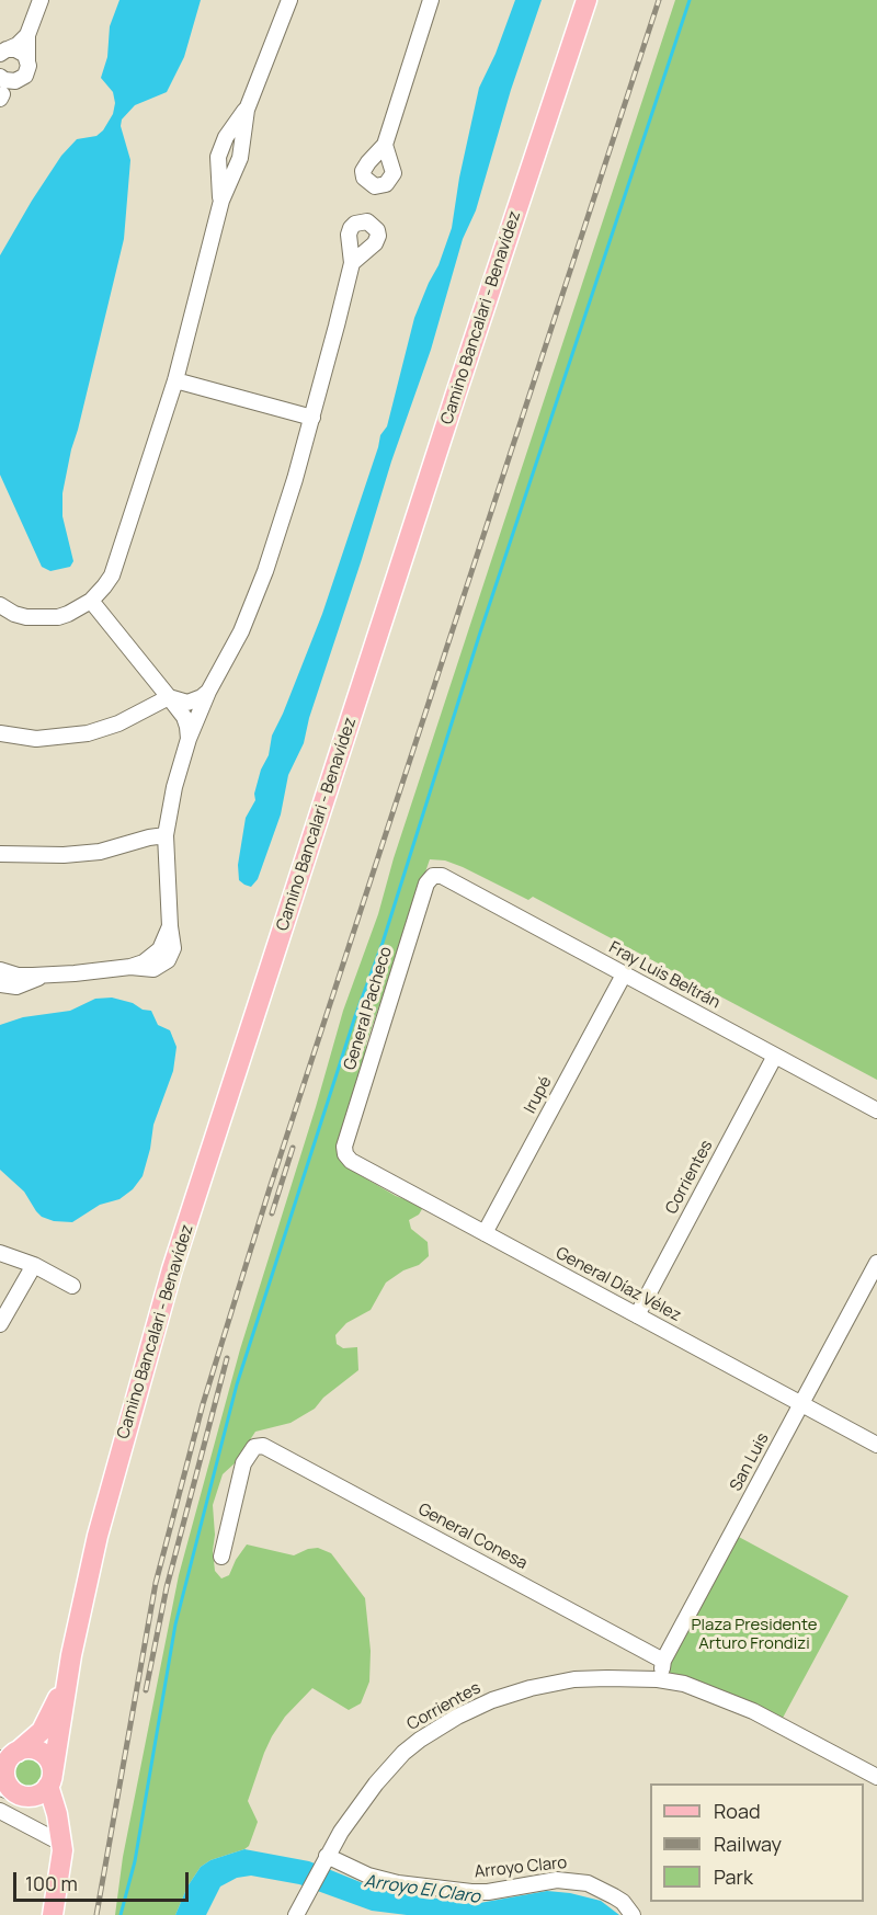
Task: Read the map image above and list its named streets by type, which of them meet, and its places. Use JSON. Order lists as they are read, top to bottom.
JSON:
{
  "streets": {
    "main road": ["Camino Bancalari - Benavídez"],
    "street": [
      "Fray Luis Beltrán",
      "General Pacheco",
      "Irupé",
      "Corrientes",
      "General Díaz Vélez",
      "San Luis",
      "General Conesa",
      "Arroyo Claro"
    ]
  },
  "crossings": [
    ["Fray Luis Beltrán", "General Pacheco"],
    ["Fray Luis Beltrán", "Irupé"],
    ["Fray Luis Beltrán", "Corrientes"],
    ["General Pacheco", "General Díaz Vélez"],
    ["Irupé", "General Díaz Vélez"],
    ["Corrientes", "General Díaz Vélez"],
    ["Corrientes", "San Luis"],
    ["Corrientes", "Arroyo Claro"],
    ["General Díaz Vélez", "San Luis"],
    ["San Luis", "General Conesa"]
  ],
  "water": ["Arroyo El Claro"],
  "parks": ["Plaza Presidente Arturo Frondizi"],
  "legend": ["Road", "Railway", "Park"],
  "scale_bar": "100 m"
}
